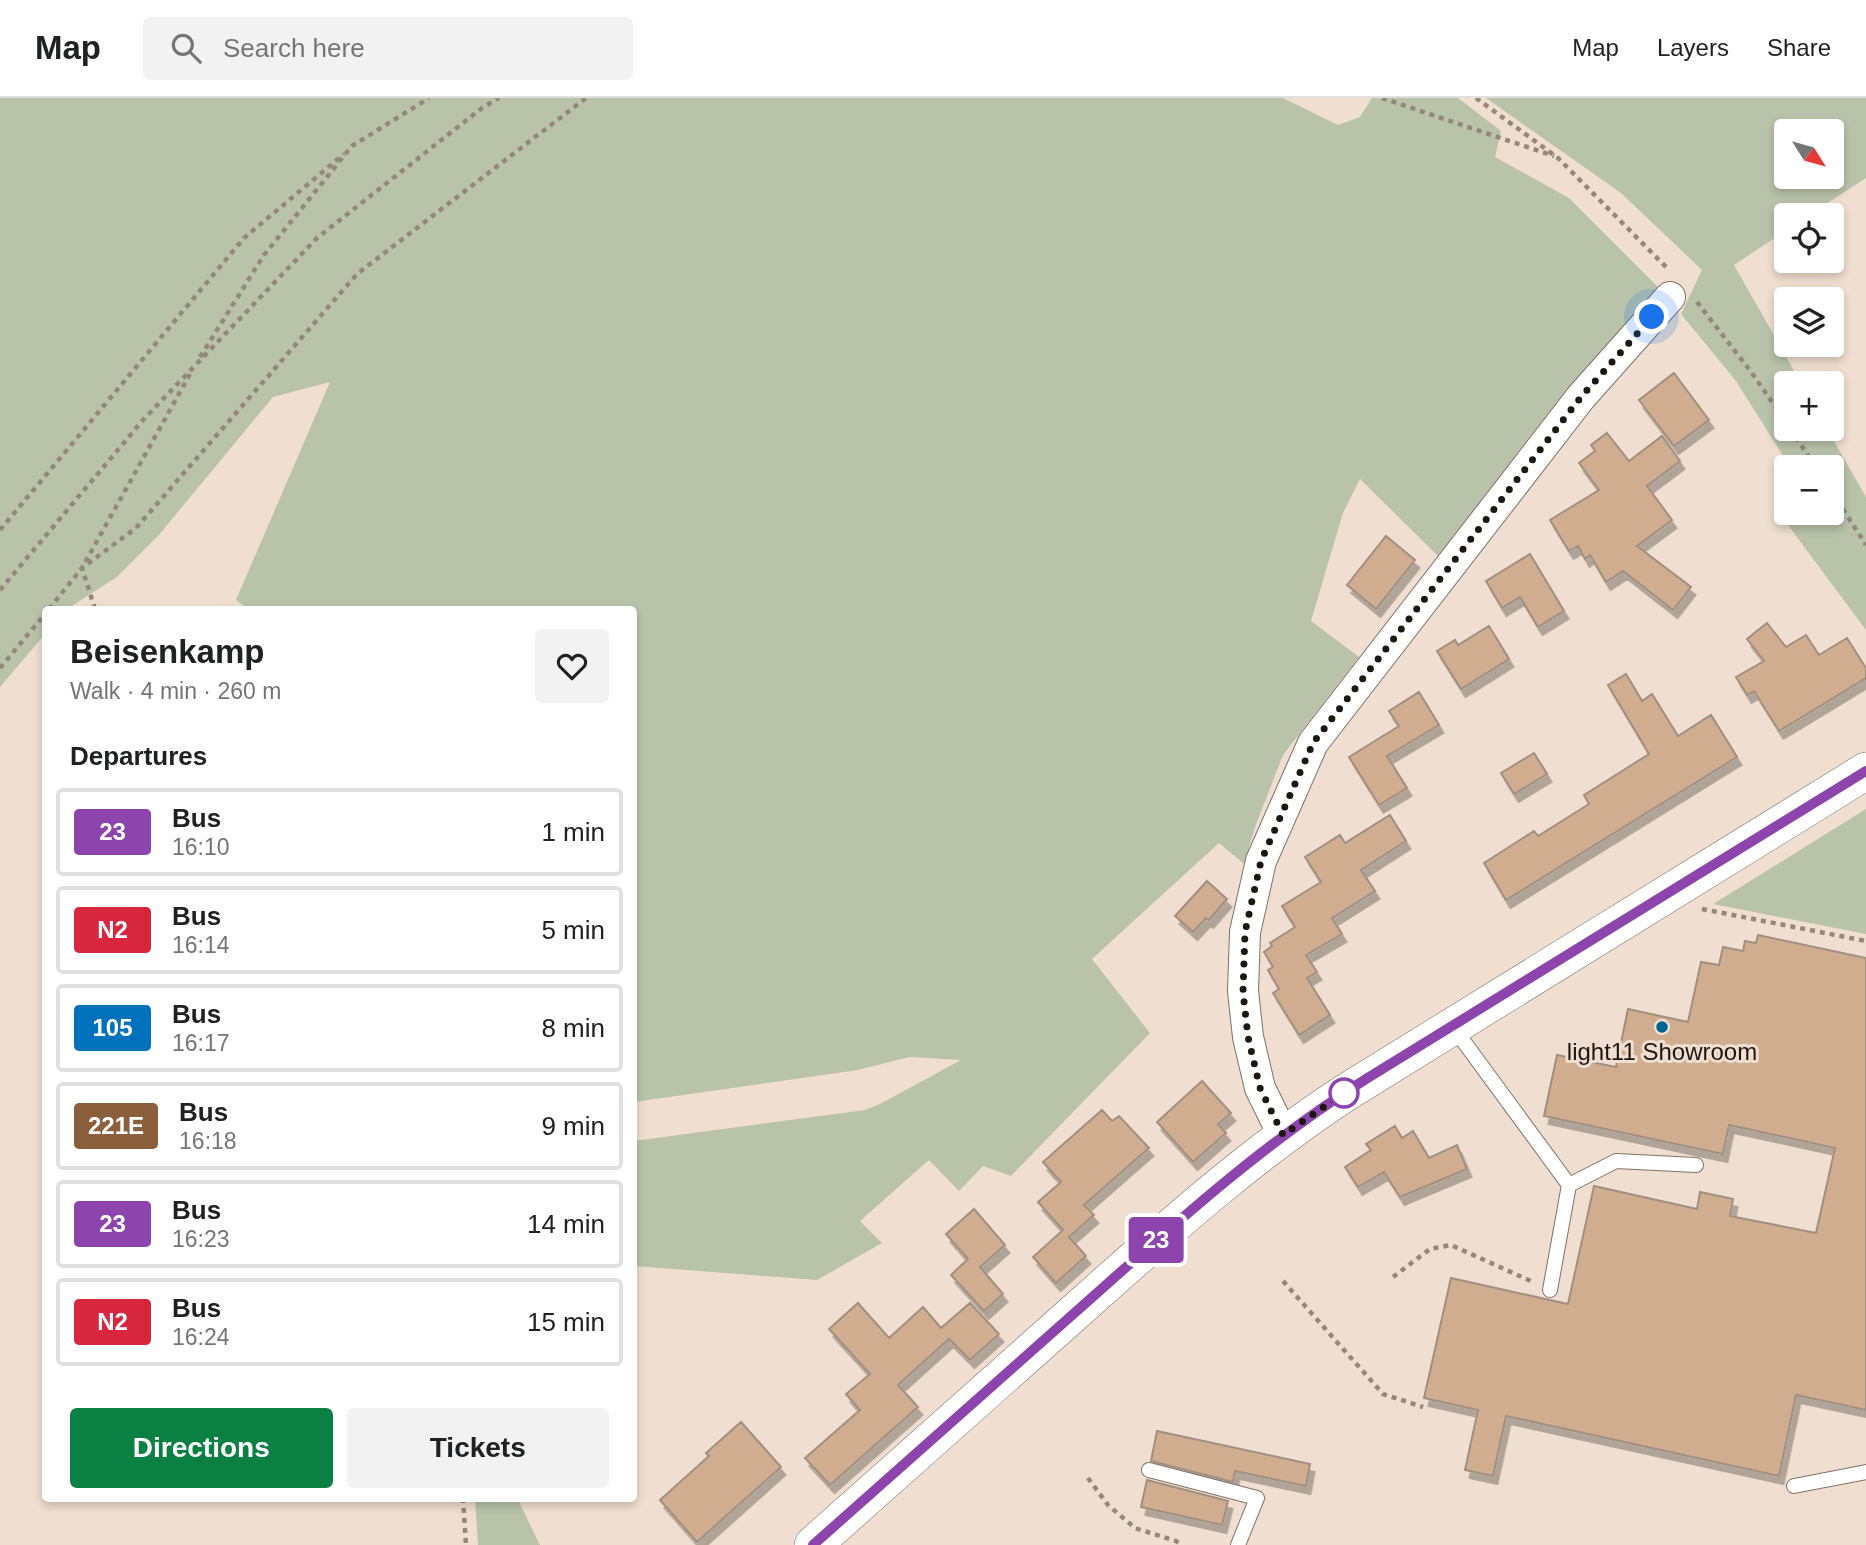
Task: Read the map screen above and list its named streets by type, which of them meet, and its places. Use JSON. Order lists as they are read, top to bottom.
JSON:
{
  "places": ["light11 Showroom"],
  "lines": ["bus line 23"],
  "north": "bottom right",
  "page": {
    "header": "Map",
    "search": "Search here",
    "nav": ["Map", "Layers", "Share"],
    "on_map": "23",
    "map_buttons": ["+", "−"],
    "heading": [
      ["Beisenkamp", "Walk · 4 min · 260 m"],
      "Departures"
    ],
    "list": [
      {
        "mark": "23",
        "name": "Bus",
        "note": "16:10",
        "value": "1 min"
      },
      {
        "mark": "N2",
        "name": "Bus",
        "note": "16:14",
        "value": "5 min"
      },
      {
        "mark": "105",
        "name": "Bus",
        "note": "16:17",
        "value": "8 min"
      },
      {
        "mark": "221E",
        "name": "Bus",
        "note": "16:18",
        "value": "9 min"
      },
      {
        "mark": "23",
        "name": "Bus",
        "note": "16:23",
        "value": "14 min"
      },
      {
        "mark": "N2",
        "name": "Bus",
        "note": "16:24",
        "value": "15 min"
      }
    ],
    "buttons": ["Directions", "Tickets"]
  }
}
